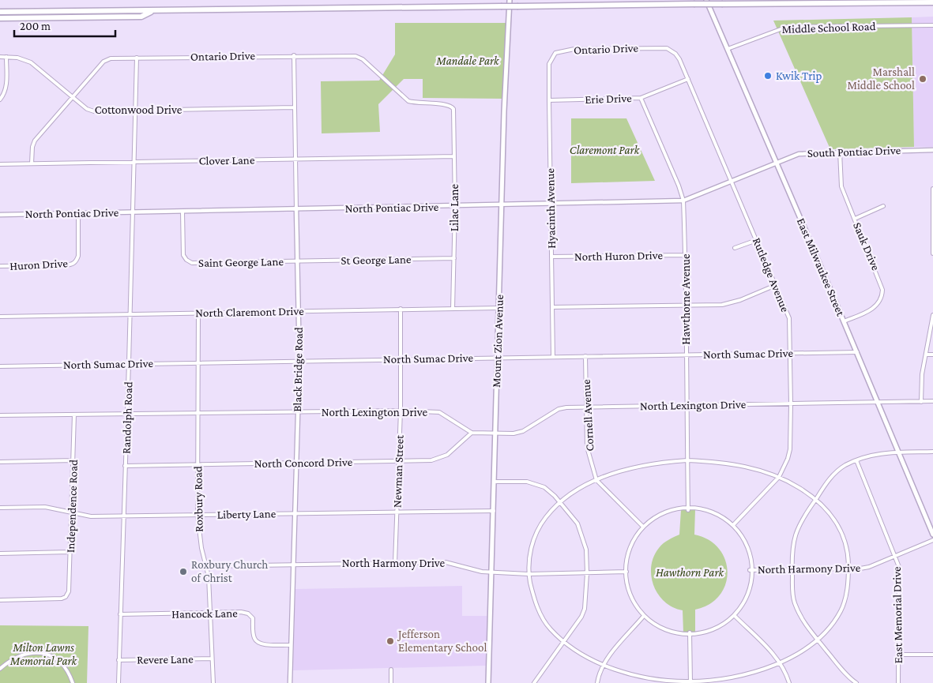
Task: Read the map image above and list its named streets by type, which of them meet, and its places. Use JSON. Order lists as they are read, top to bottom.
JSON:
{
  "streets": {
    "main road": ["East Milwaukee Street", "Mount Zion Avenue"],
    "street": [
      "Middle School Road",
      "Ontario Drive",
      "Erie Drive",
      "Cottonwood Drive",
      "South Pontiac Drive",
      "Clover Lane",
      "North Pontiac Drive",
      "Lilac Lane",
      "Hyacinth Avenue",
      "Sauk Drive",
      "North Huron Drive",
      "St George Lane",
      "Saint George Lane",
      "Huron Drive",
      "Rutledge Avenue",
      "Hawthorne Avenue",
      "North Claremont Drive",
      "North Sumac Drive",
      "Black Bridge Road",
      "North Lexington Drive",
      "Cornell Avenue",
      "Randolph Road",
      "North Concord Drive",
      "Newman Street",
      "Roxbury Road",
      "Independence Road",
      "Liberty Lane",
      "North Harmony Drive",
      "Hancock Lane",
      "East Memorial Drive",
      "Revere Lane"
    ]
  },
  "crossings": [
    ["Middle School Road", "East Milwaukee Street"],
    ["Ontario Drive", "Cottonwood Drive"],
    ["Ontario Drive", "Clover Lane"],
    ["Ontario Drive", "Lilac Lane"],
    ["Ontario Drive", "Hyacinth Avenue"],
    ["Ontario Drive", "Rutledge Avenue"],
    ["Ontario Drive", "Black Bridge Road"],
    ["Ontario Drive", "Randolph Road"],
    ["Erie Drive", "Hyacinth Avenue"],
    ["Erie Drive", "Rutledge Avenue"],
    ["Erie Drive", "Hawthorne Avenue"],
    ["Cottonwood Drive", "Black Bridge Road"],
    ["Cottonwood Drive", "Randolph Road"],
    ["South Pontiac Drive", "North Pontiac Drive"],
    ["South Pontiac Drive", "Sauk Drive"],
    ["South Pontiac Drive", "East Milwaukee Street"],
    ["Clover Lane", "Lilac Lane"],
    ["Clover Lane", "Black Bridge Road"],
    ["Clover Lane", "Randolph Road"],
    ["North Pontiac Drive", "Lilac Lane"],
    ["North Pontiac Drive", "Hyacinth Avenue"],
    ["North Pontiac Drive", "Saint George Lane"],
    ["North Pontiac Drive", "Huron Drive"],
    ["North Pontiac Drive", "East Milwaukee Street"],
    ["North Pontiac Drive", "Rutledge Avenue"],
    ["North Pontiac Drive", "Hawthorne Avenue"],
    ["North Pontiac Drive", "Mount Zion Avenue"],
    ["North Pontiac Drive", "Black Bridge Road"],
    ["North Pontiac Drive", "Randolph Road"],
    ["Lilac Lane", "St George Lane"],
    ["Lilac Lane", "North Claremont Drive"],
    ["Hyacinth Avenue", "North Huron Drive"],
    ["Hyacinth Avenue", "North Sumac Drive"],
    ["Sauk Drive", "East Milwaukee Street"],
    ["North Huron Drive", "Hawthorne Avenue"],
    ["St George Lane", "Saint George Lane"],
    ["St George Lane", "Black Bridge Road"],
    ["Saint George Lane", "Black Bridge Road"],
    ["East Milwaukee Street", "North Sumac Drive"],
    ["East Milwaukee Street", "North Lexington Drive"],
    ["Rutledge Avenue", "Hawthorne Avenue"],
    ["Rutledge Avenue", "North Sumac Drive"],
    ["Rutledge Avenue", "North Lexington Drive"],
    ["Rutledge Avenue", "Cornell Avenue"],
    ["Rutledge Avenue", "North Harmony Drive"],
    ["Hawthorne Avenue", "North Sumac Drive"],
    ["Hawthorne Avenue", "North Lexington Drive"],
    ["Hawthorne Avenue", "Cornell Avenue"],
    ["Hawthorne Avenue", "North Harmony Drive"],
    ["North Claremont Drive", "Mount Zion Avenue"],
    ["North Claremont Drive", "Black Bridge Road"],
    ["North Claremont Drive", "Randolph Road"],
    ["North Claremont Drive", "Newman Street"],
    ["North Claremont Drive", "Roxbury Road"],
    ["Mount Zion Avenue", "North Sumac Drive"],
    ["Mount Zion Avenue", "North Lexington Drive"],
    ["Mount Zion Avenue", "Liberty Lane"],
    ["Mount Zion Avenue", "North Harmony Drive"],
    ["North Sumac Drive", "Black Bridge Road"],
    ["North Sumac Drive", "Cornell Avenue"],
    ["North Sumac Drive", "Randolph Road"],
    ["North Sumac Drive", "Newman Street"],
    ["North Sumac Drive", "Roxbury Road"],
    ["Black Bridge Road", "North Lexington Drive"],
    ["Black Bridge Road", "North Concord Drive"],
    ["Black Bridge Road", "Liberty Lane"],
    ["Black Bridge Road", "North Harmony Drive"],
    ["Black Bridge Road", "Hancock Lane"],
    ["North Lexington Drive", "Cornell Avenue"],
    ["North Lexington Drive", "Randolph Road"],
    ["North Lexington Drive", "North Concord Drive"],
    ["North Lexington Drive", "Newman Street"],
    ["North Lexington Drive", "Roxbury Road"],
    ["North Lexington Drive", "Independence Road"],
    ["Cornell Avenue", "North Harmony Drive"],
    ["Randolph Road", "North Concord Drive"],
    ["Randolph Road", "Liberty Lane"],
    ["Randolph Road", "Hancock Lane"],
    ["Randolph Road", "Revere Lane"],
    ["North Concord Drive", "Newman Street"],
    ["North Concord Drive", "Roxbury Road"],
    ["Newman Street", "Liberty Lane"],
    ["Newman Street", "North Harmony Drive"],
    ["Roxbury Road", "Liberty Lane"],
    ["Roxbury Road", "North Harmony Drive"],
    ["Roxbury Road", "Hancock Lane"],
    ["Roxbury Road", "Revere Lane"],
    ["Independence Road", "Liberty Lane"],
    ["North Harmony Drive", "East Memorial Drive"]
  ],
  "parks": [
    "Mandale Park",
    "Claremont Park",
    "Hawthorn Park",
    "Milton Lawns Memorial Park"
  ],
  "places": [
    "Kwik Trip",
    "Marshall Middle School",
    "Roxbury Church of Christ",
    "Jefferson Elementary School"
  ],
  "scale_bar": "200 m"
}
